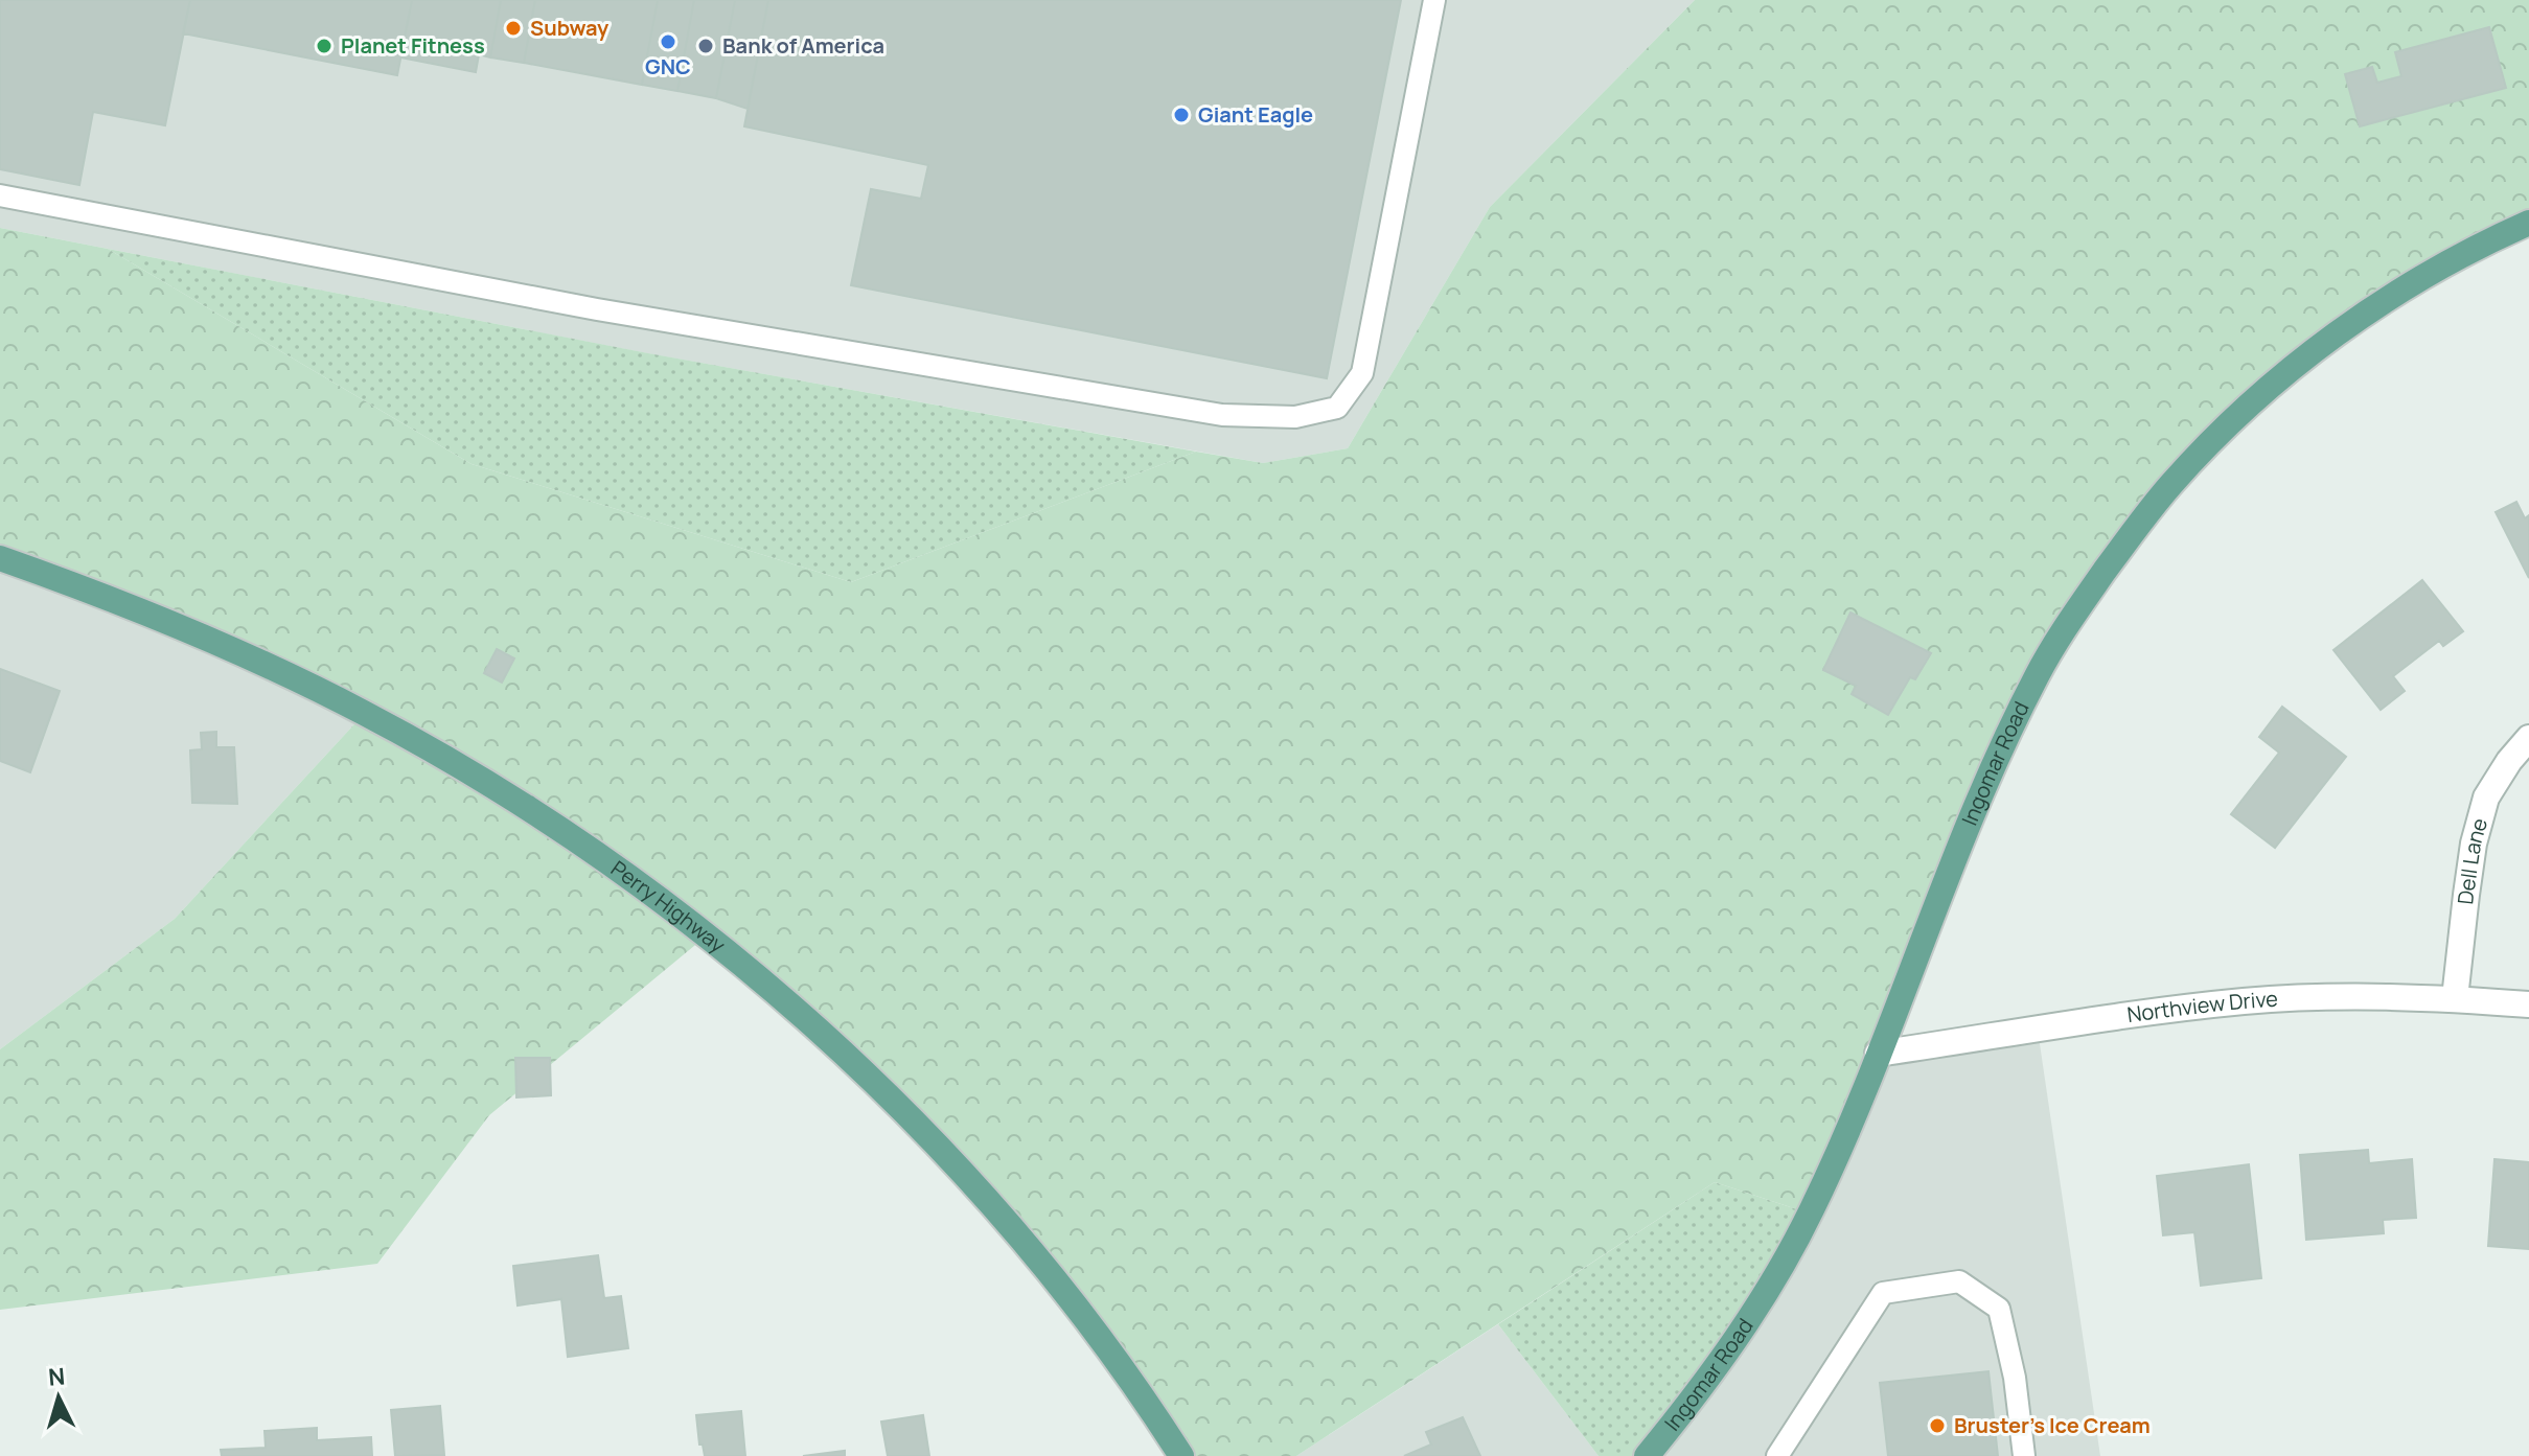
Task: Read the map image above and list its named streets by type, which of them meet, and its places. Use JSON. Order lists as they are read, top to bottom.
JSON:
{
  "streets": {
    "main road": ["Ingomar Road", "Perry Highway"],
    "street": ["Dell Lane", "Northview Drive"]
  },
  "crossings": [
    ["Ingomar Road", "Northview Drive"],
    ["Dell Lane", "Northview Drive"]
  ],
  "places": [
    "Subway",
    "GNC",
    "Planet Fitness",
    "Bank of America",
    "Giant Eagle",
    "Bruster's Ice Cream"
  ],
  "north": "top"
}
